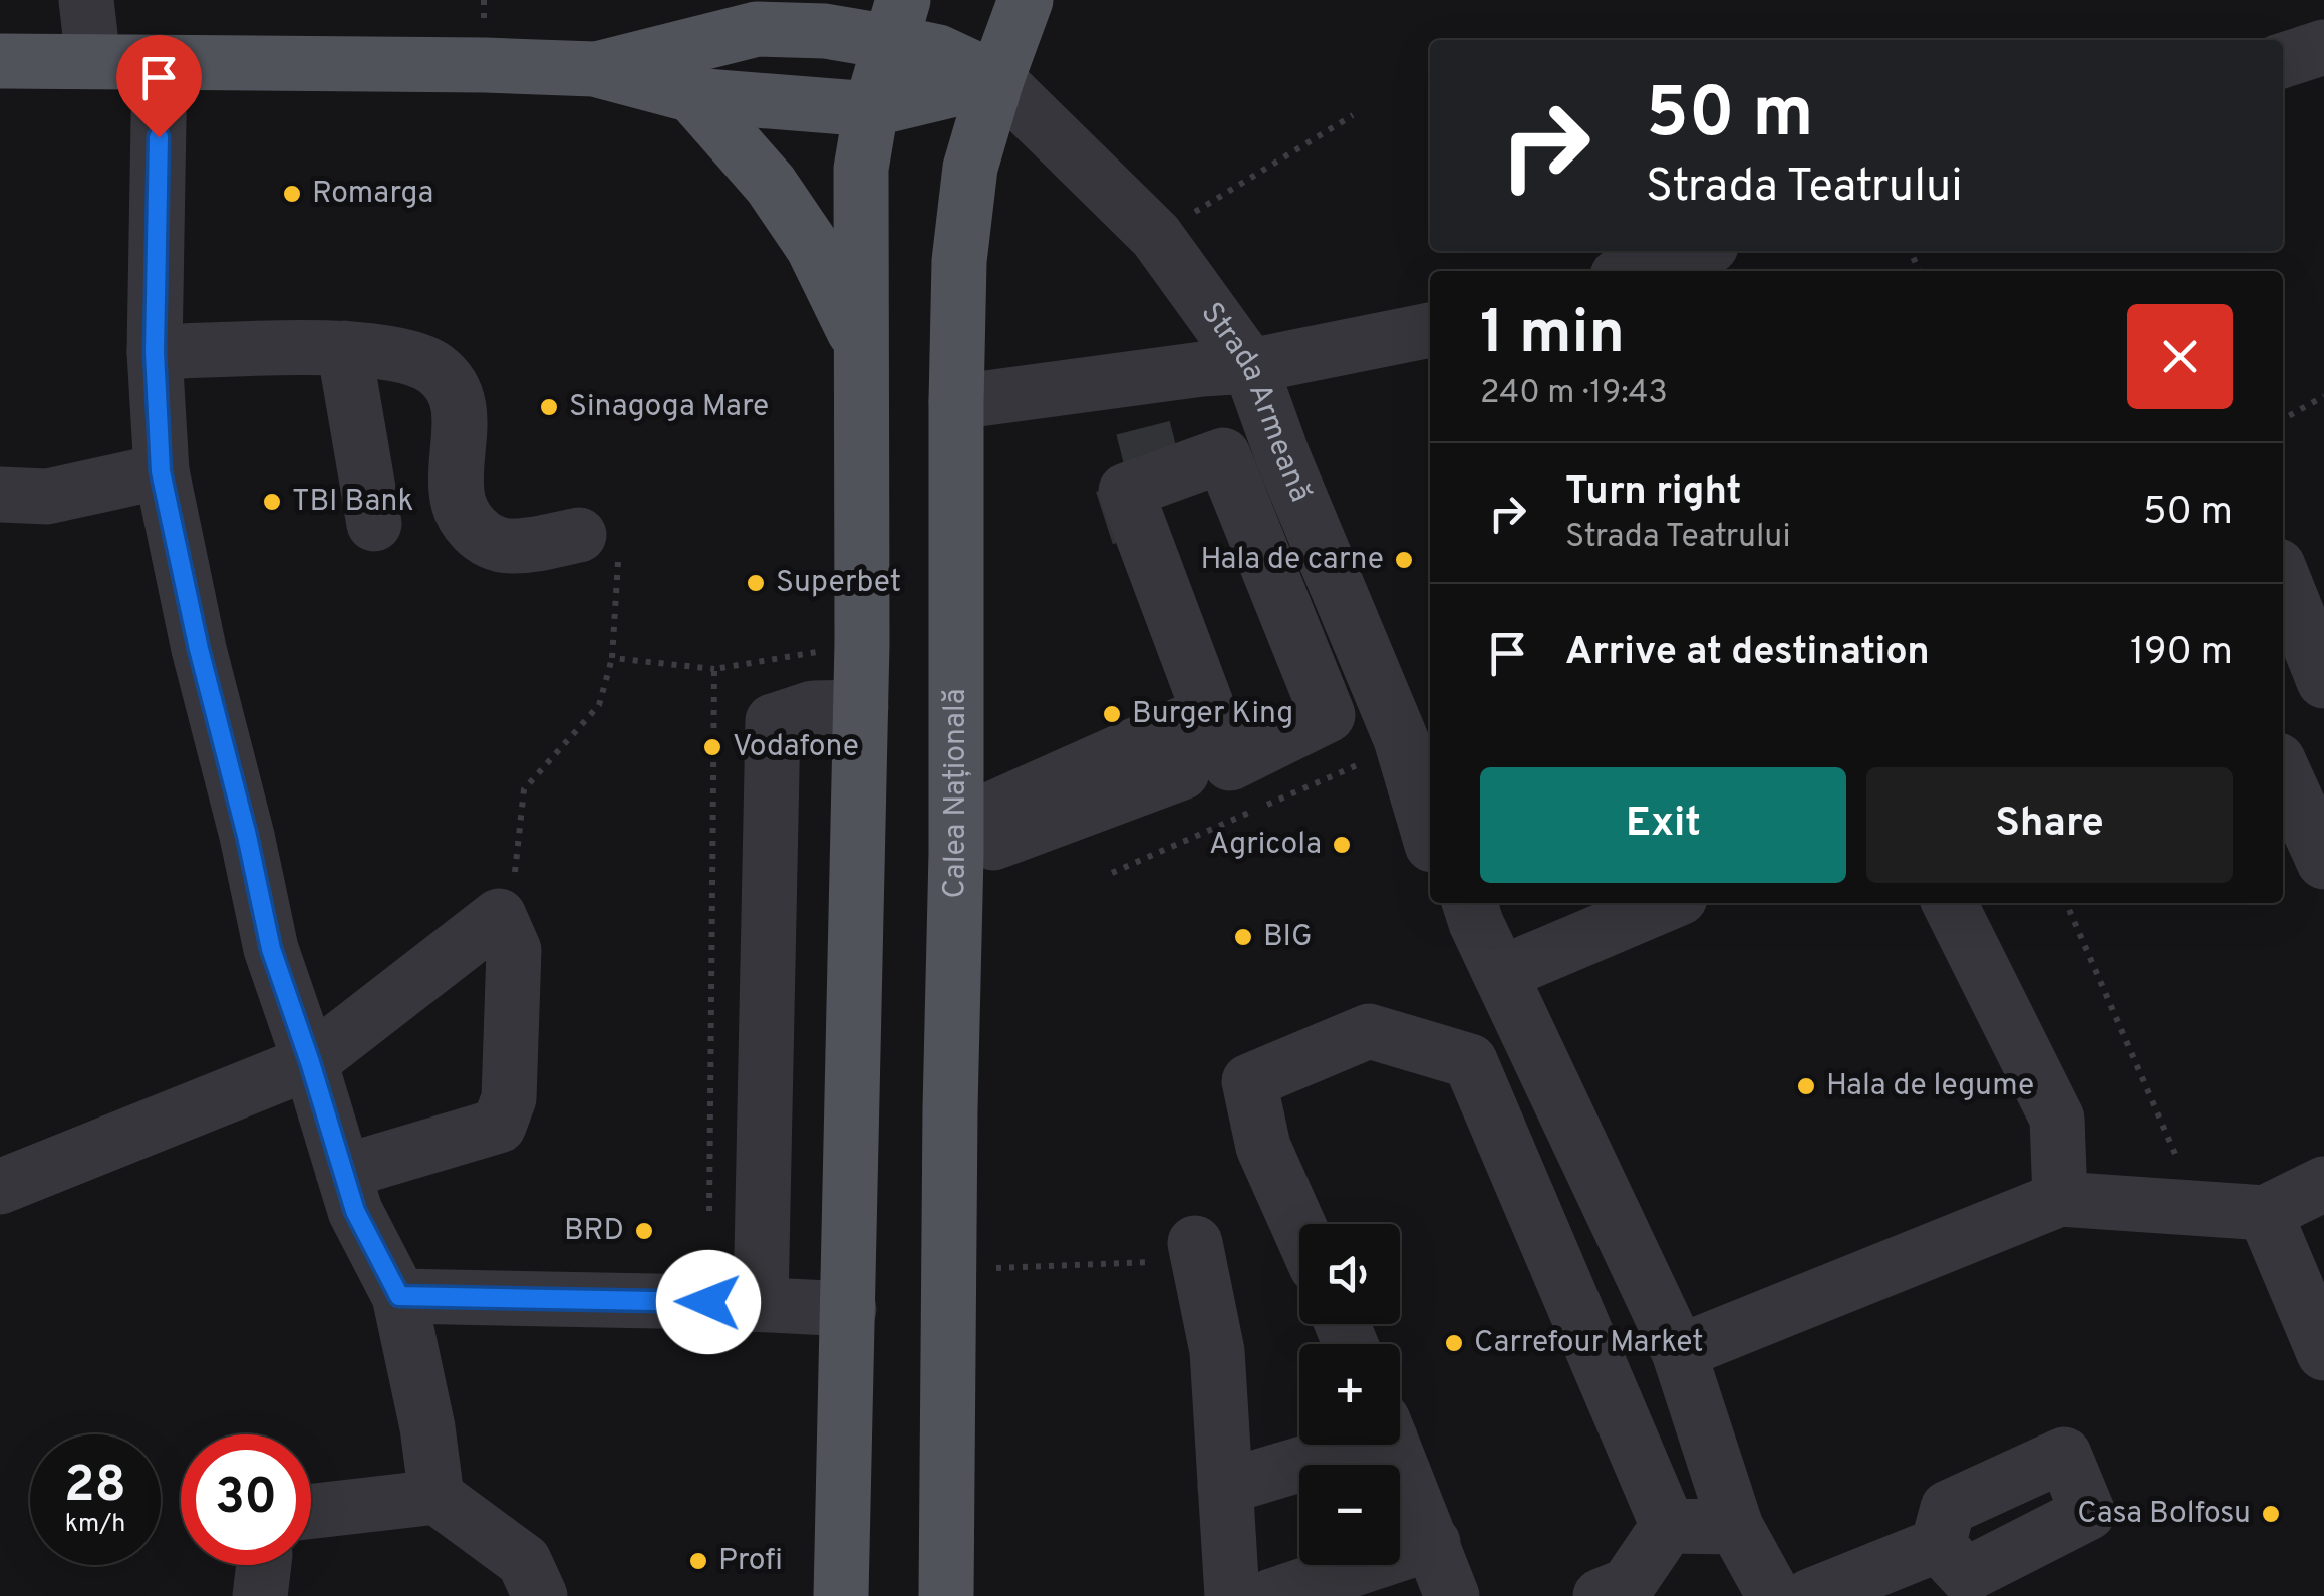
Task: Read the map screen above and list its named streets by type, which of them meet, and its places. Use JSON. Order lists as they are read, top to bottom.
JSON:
{
  "streets": {
    "main road": ["Calea Națională"],
    "street": ["Strada Armeană"]
  },
  "crossings": [
    ["Strada Armeană", "Calea Națională"]
  ],
  "places": [
    "Romarga",
    "Sinagoga Mare",
    "TBI Bank",
    "Hala de carne",
    "Superbet",
    "Burger King",
    "Vodafone",
    "Agricola",
    "BIG",
    "Hala de legume",
    "BRD",
    "Carrefour Market",
    "Casa Bolfosu",
    "Profi"
  ],
  "page": {
    "turn": ["50 m", "Strada Teatrului"],
    "heading": ["1 min", "240 m · 19:43"],
    "list": [
      {
        "name": "Turn right",
        "note": "Strada Teatrului",
        "value": "50 m"
      },
      {
        "name": "Arrive at destination",
        "value": "190 m"
      }
    ],
    "buttons": ["Exit", "Share"],
    "map_buttons": ["+", "−"],
    "speed": "28 km/h",
    "limit": "30"
  }
}
